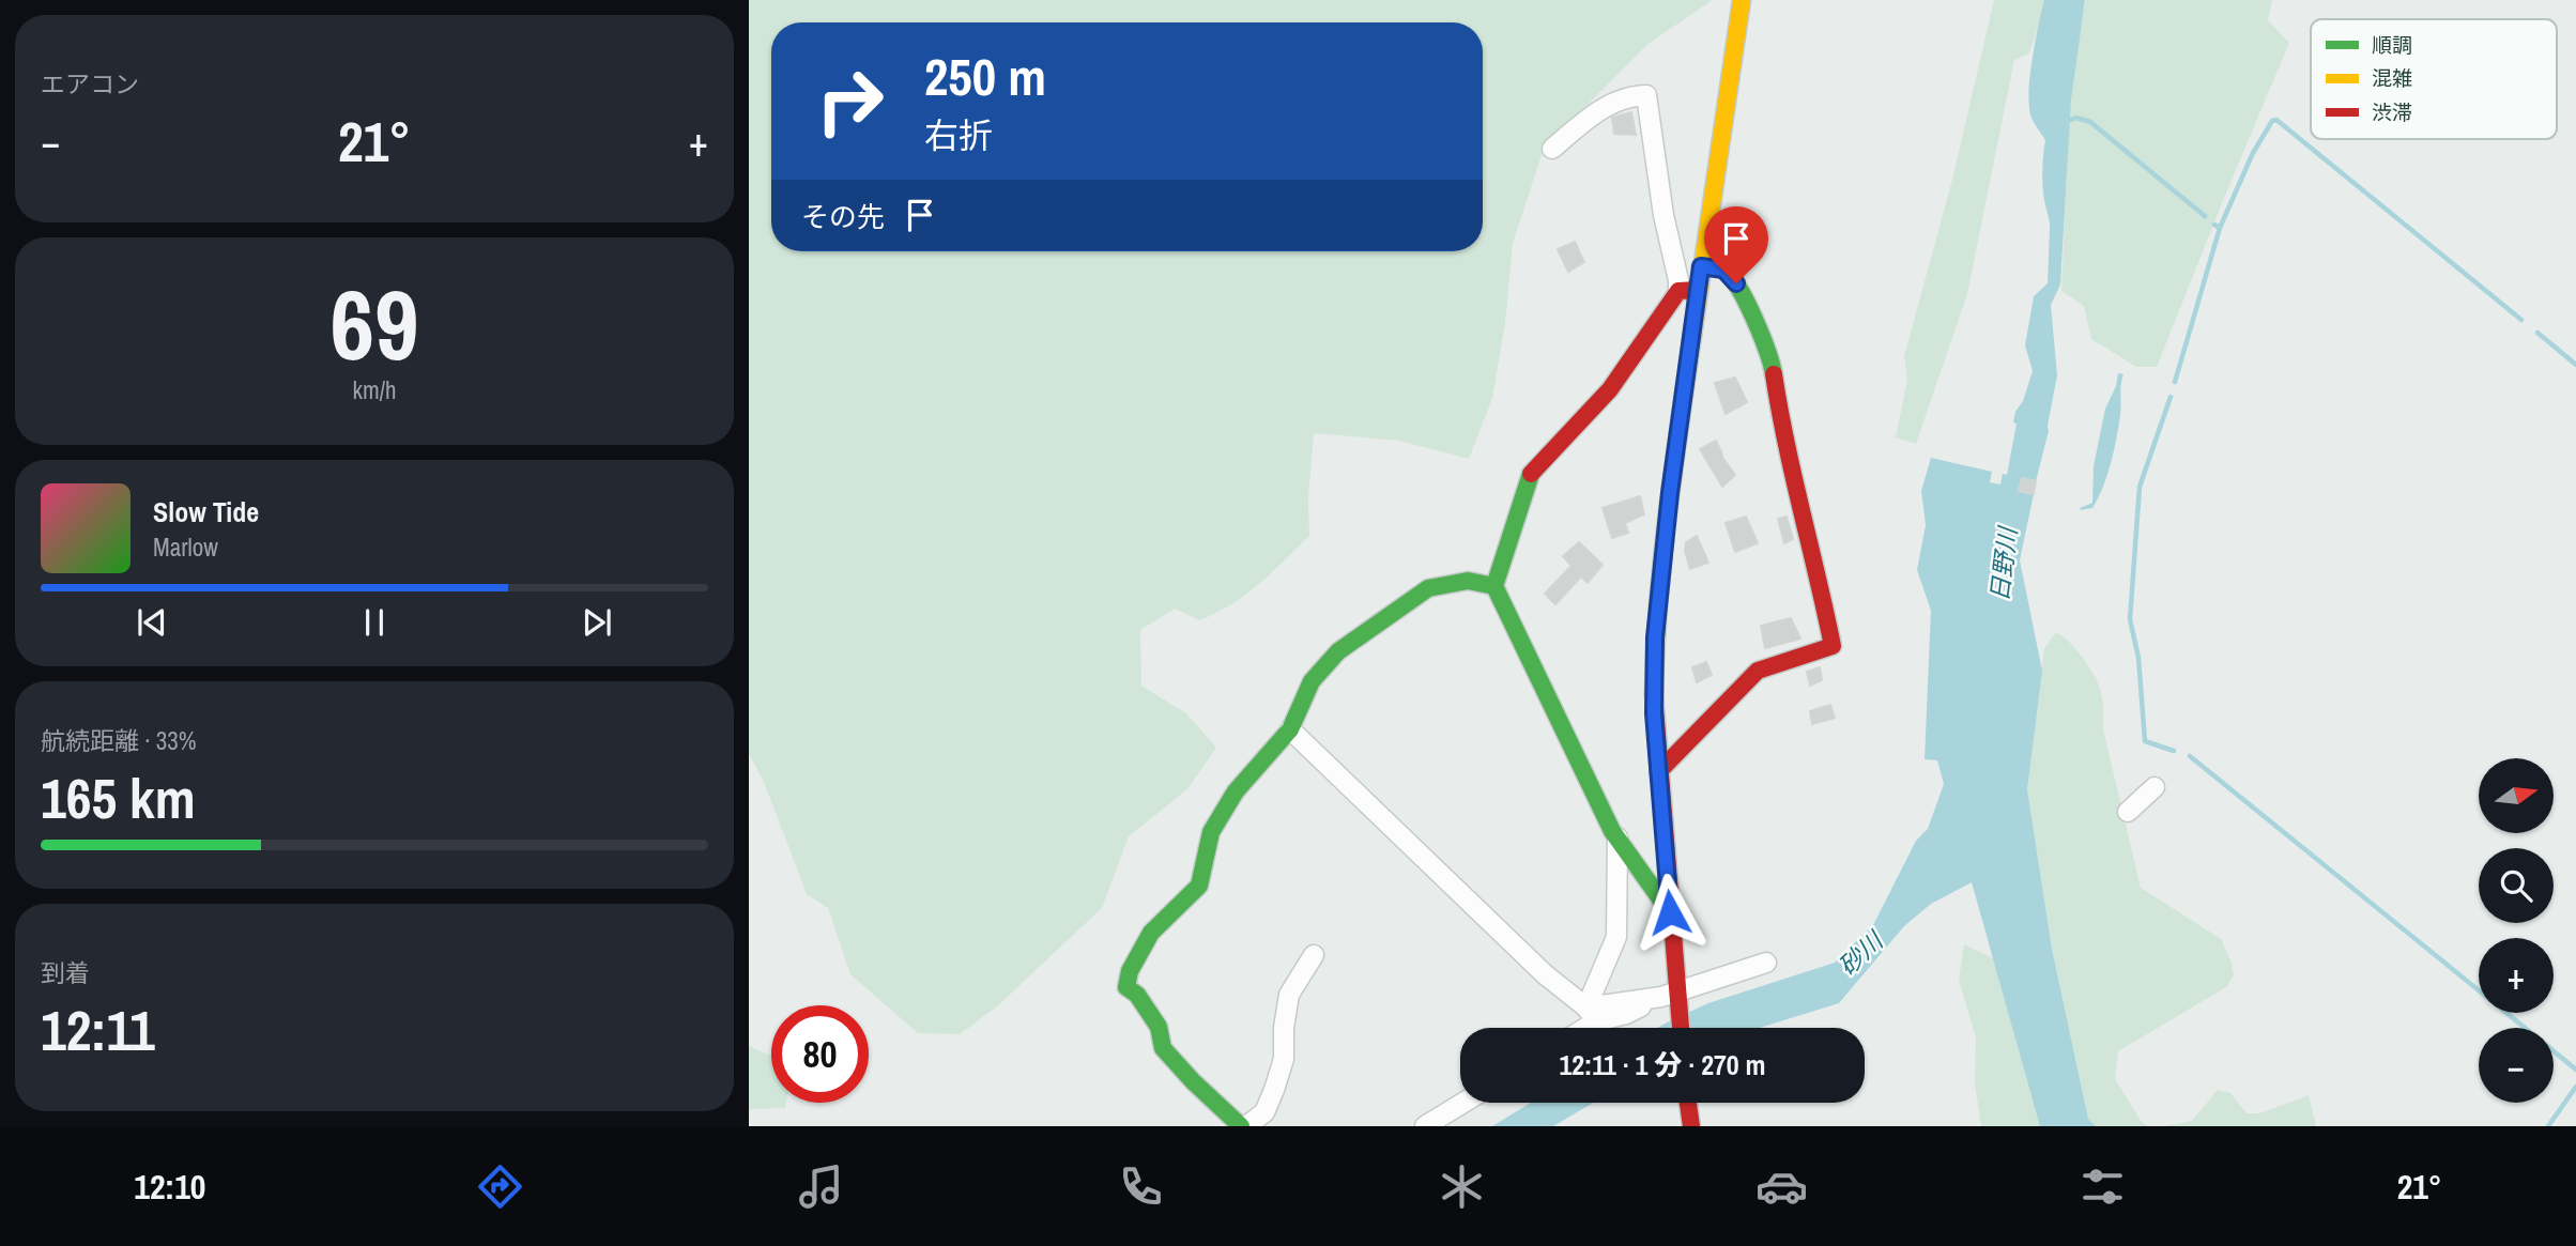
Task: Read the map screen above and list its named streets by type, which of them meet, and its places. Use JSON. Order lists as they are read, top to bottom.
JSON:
{
  "water": ["日野川", "砂川"],
  "legend": ["順調", "混雑", "渋滞"],
  "north": "right",
  "page": {
    "tile": [
      "エアコン",
      ["69", "km/h"],
      ["航続距離 · 33%", "165 km"],
      ["到着", "12:11"]
    ],
    "turn": ["250 m", "右折"],
    "heat": ["−", "21°", "+"],
    "then": "その先",
    "song": ["Slow Tide", "Marlow"],
    "map_buttons": ["+", "−"],
    "limit": "80",
    "trip": "12:11 · 1 分 · 270 m",
    "tabs": ["12:10", "21°"]
  }
}
